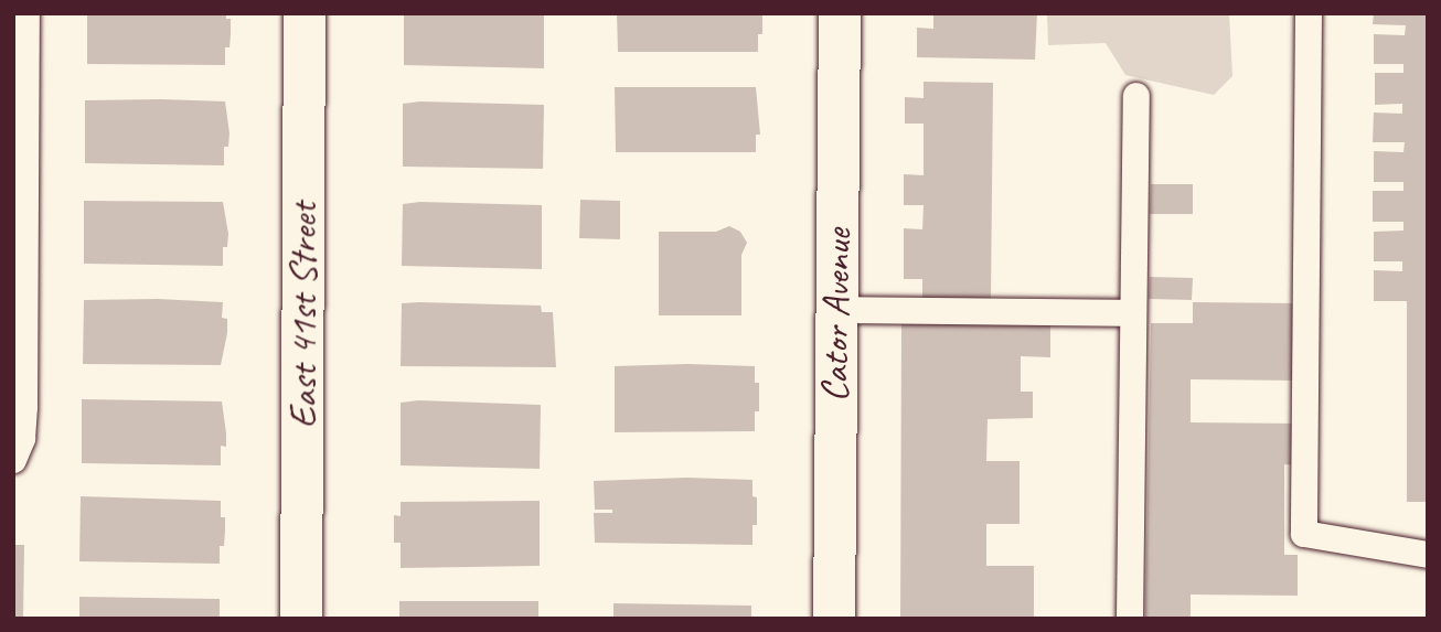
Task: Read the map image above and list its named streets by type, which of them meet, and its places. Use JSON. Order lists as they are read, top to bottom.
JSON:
{
  "streets": {
    "street": ["East 41st Street", "Cator Avenue"]
  }
}
